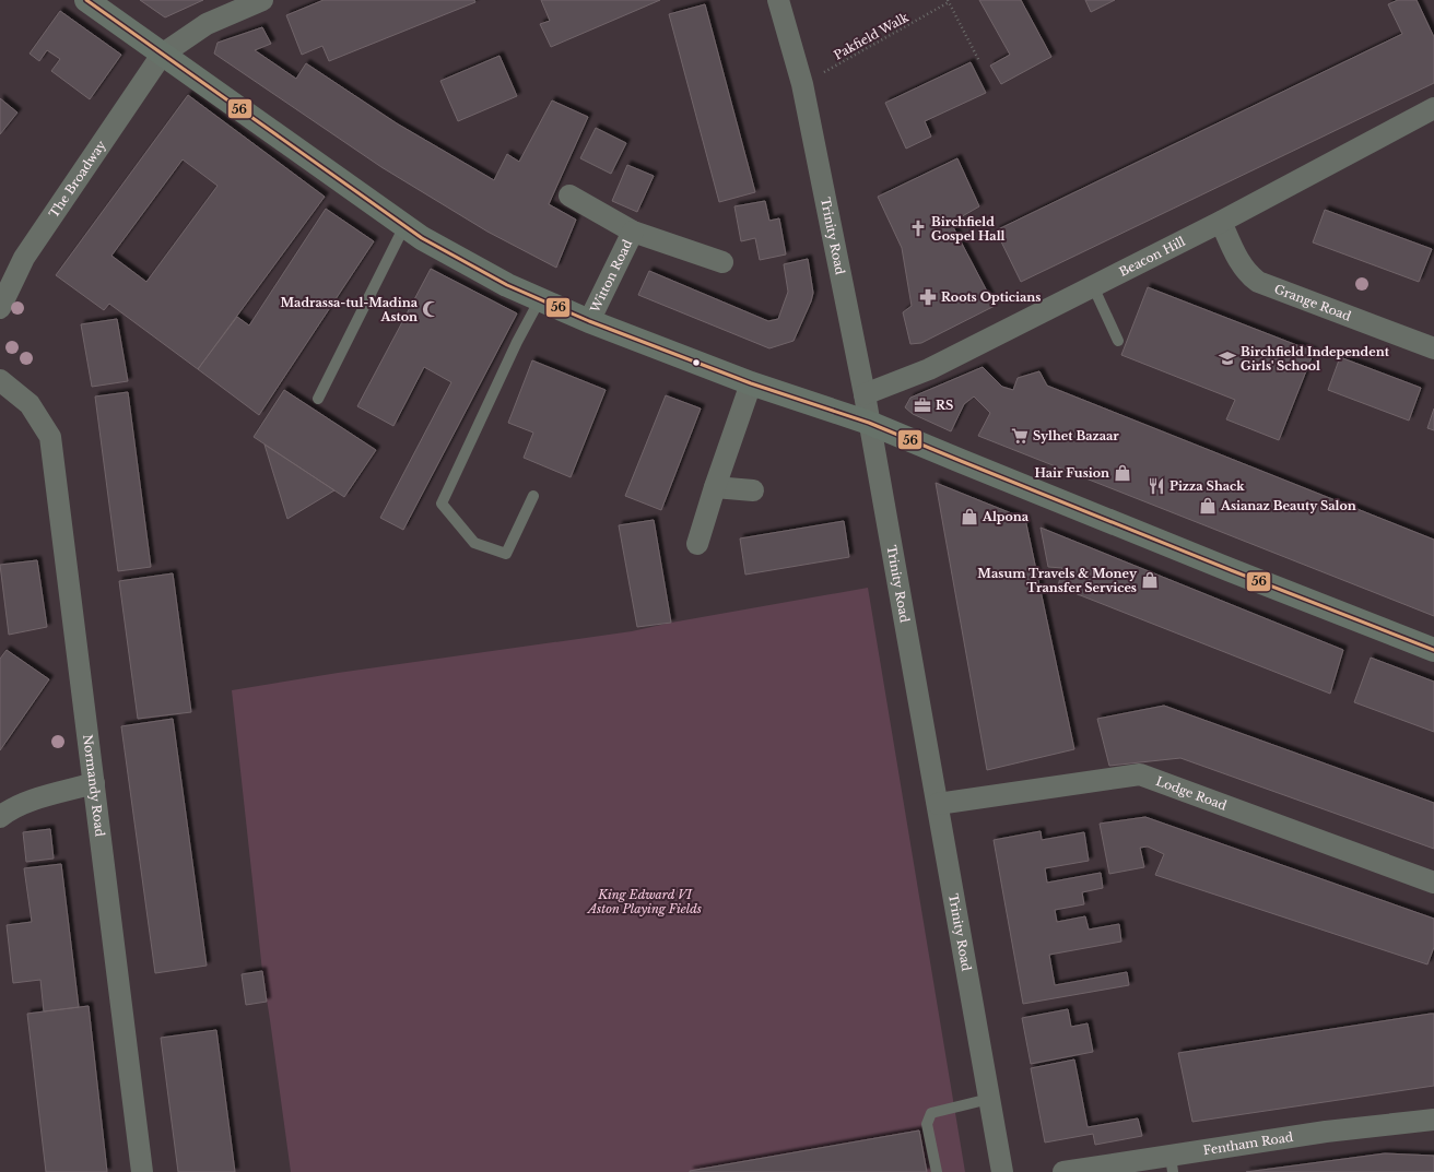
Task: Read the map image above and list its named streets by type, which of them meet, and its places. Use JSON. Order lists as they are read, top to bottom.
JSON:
{
  "streets": {
    "main road": ["Witton Road"],
    "street": [
      "The Broadway",
      "Trinity Road",
      "Beacon Hill",
      "Grange Road",
      "Normandy Road",
      "Lodge Road",
      "Fentham Road"
    ],
    "path": ["Pakfield Walk"]
  },
  "crossings": [
    ["Pakfield Walk", "Trinity Road"],
    ["The Broadway", "Witton Road"],
    ["Trinity Road", "Beacon Hill"],
    ["Trinity Road", "Witton Road"],
    ["Trinity Road", "Lodge Road"],
    ["Beacon Hill", "Grange Road"]
  ],
  "parks": ["King Edward VI Aston Playing Fields"],
  "places": {
    "church": ["Birchfield Gospel Hall"],
    "pharmacy": ["Roots Opticians"],
    "mosque": ["Madrassa-tul-Madina Aston"],
    "school or university": ["Birchfield Independent Girls' School"],
    "office": ["RS"],
    "supermarket": ["Sylhet Bazaar"],
    "shop": [
      "Hair Fusion",
      "Asianaz Beauty Salon",
      "Alpona",
      "Masum Travels & Money Transfer Services"
    ],
    "restaurant": ["Pizza Shack"]
  },
  "lines": ["transit line 56"]
}
